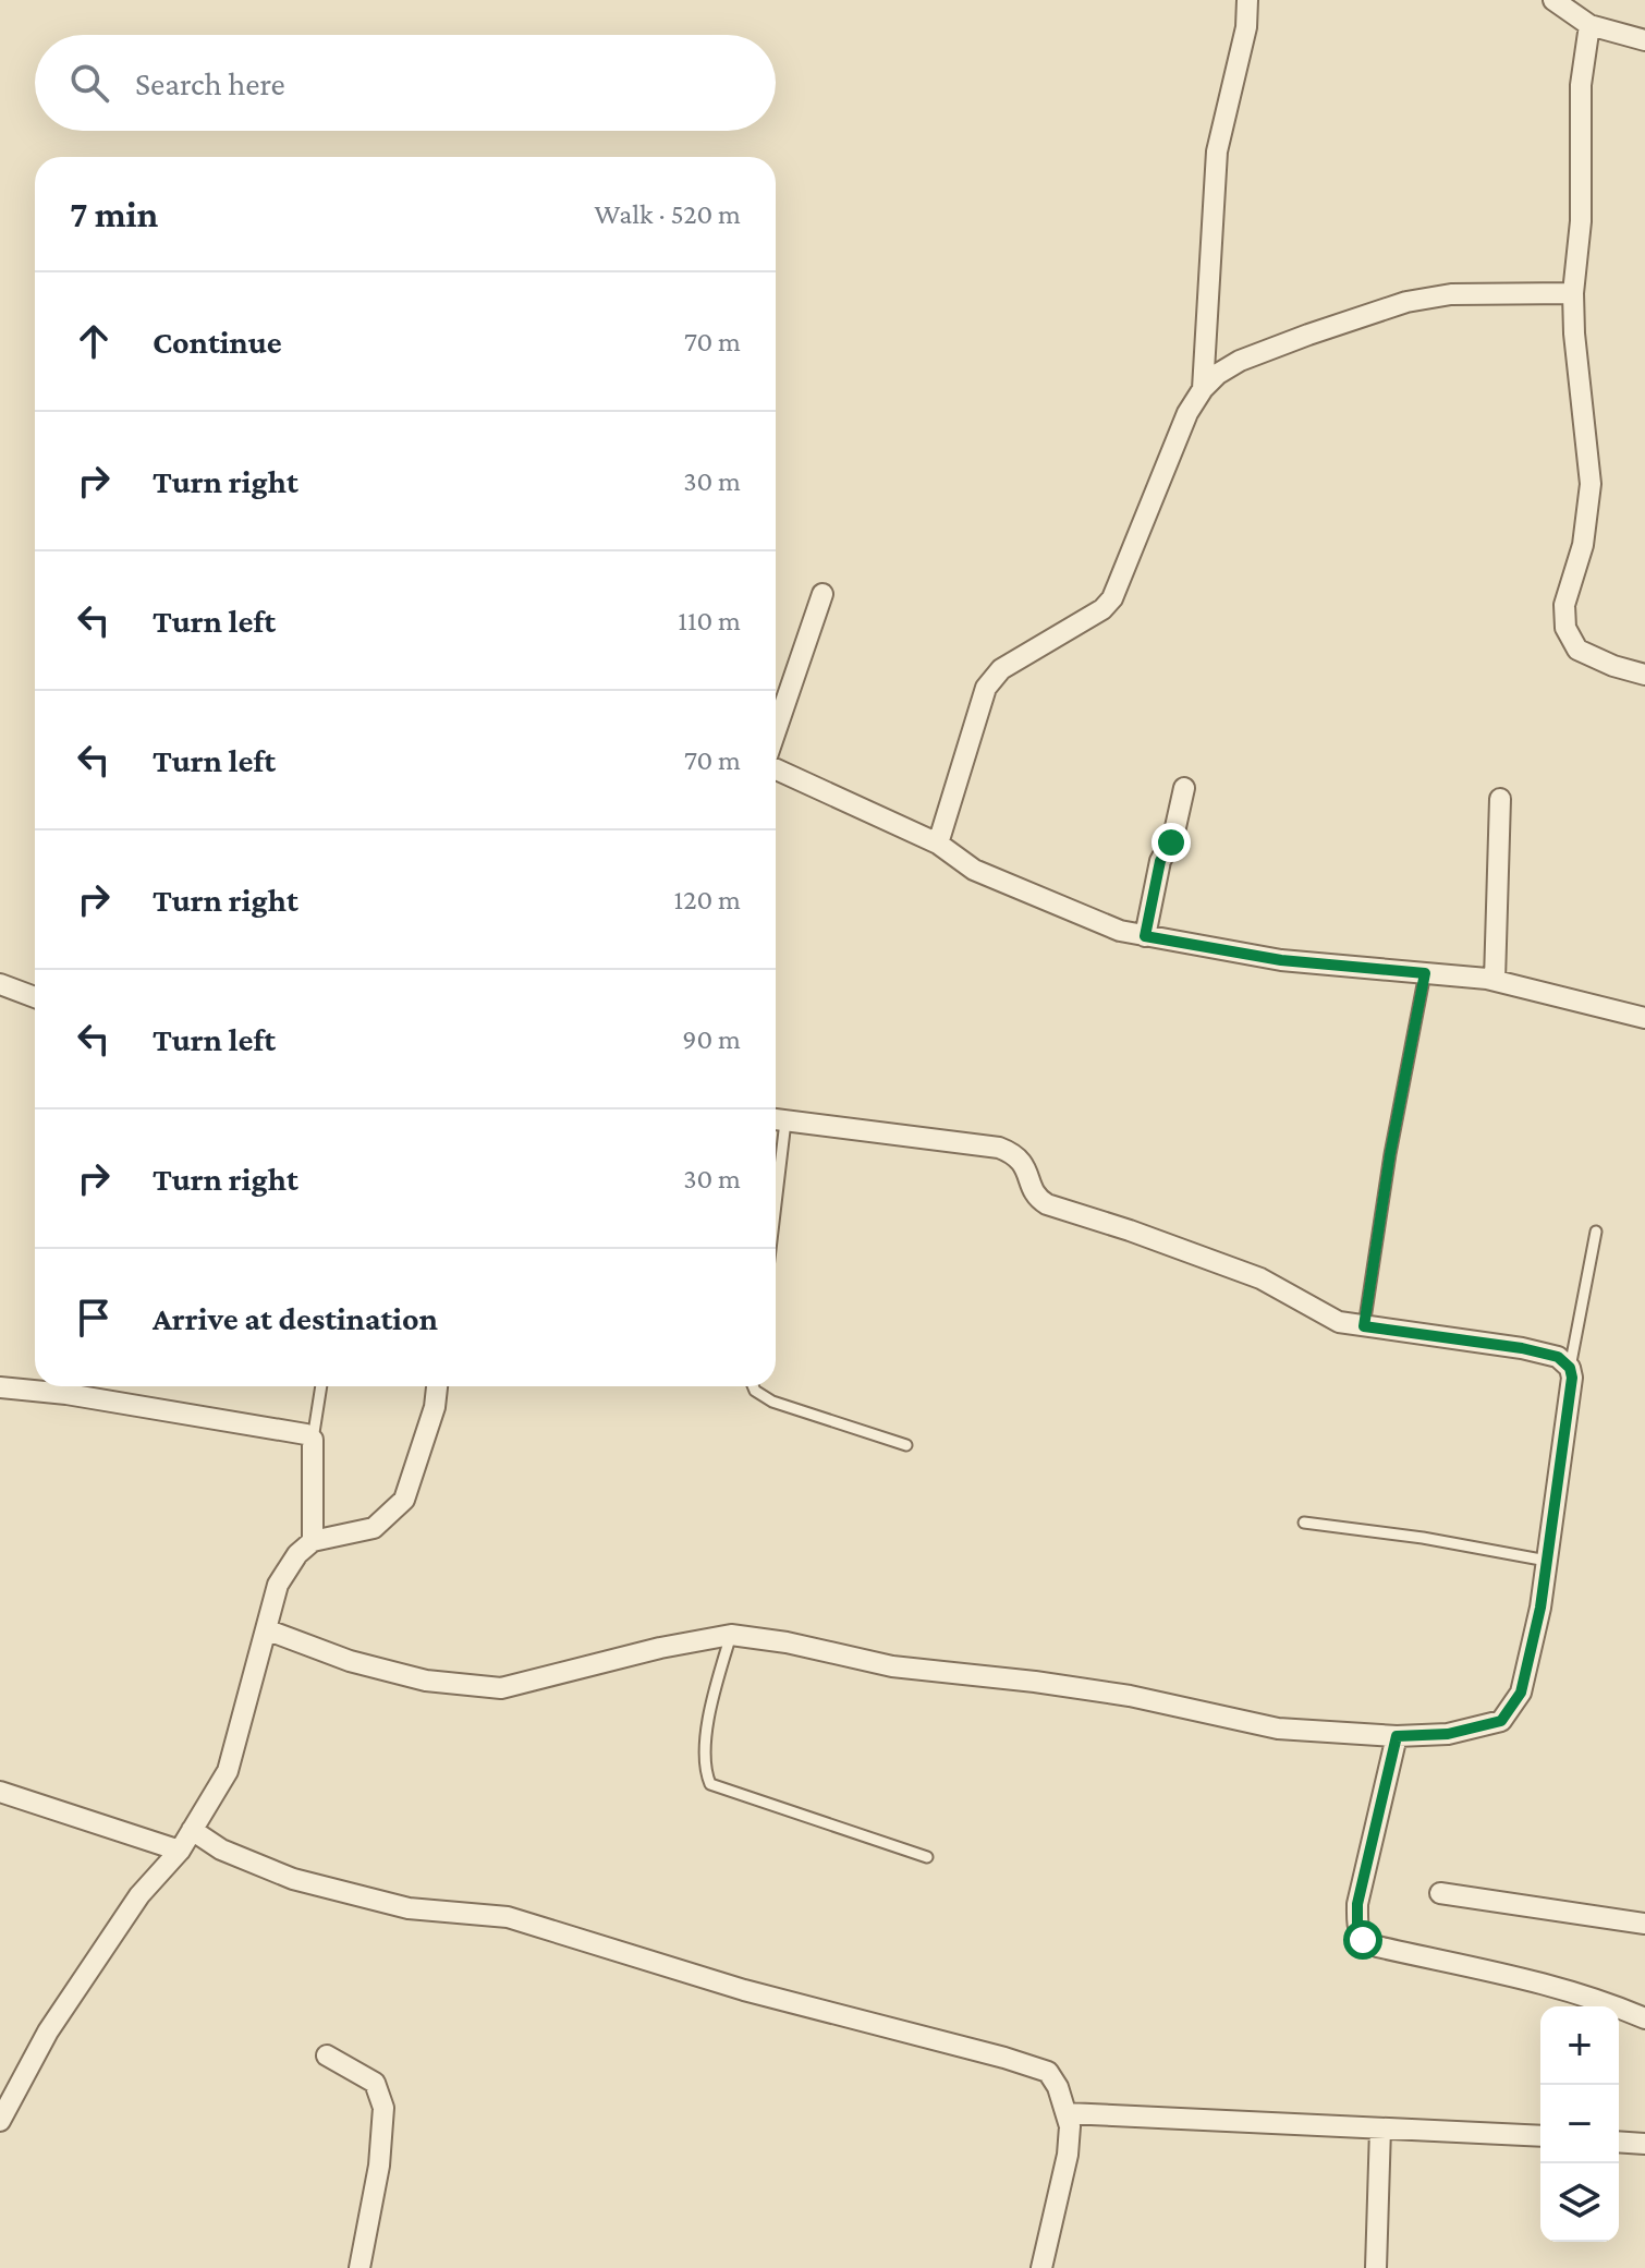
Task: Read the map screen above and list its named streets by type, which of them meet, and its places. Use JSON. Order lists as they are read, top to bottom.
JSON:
{
  "page": {
    "search": "Search here",
    "heading": ["7 min", "Walk · 520 m"],
    "list": [
      ["Continue", "70 m"],
      ["Turn right", "30 m"],
      ["Turn left", "110 m"],
      ["Turn left", "70 m"],
      ["Turn right", "120 m"],
      ["Turn left", "90 m"],
      ["Turn right", "30 m"],
      "Arrive at destination"
    ],
    "map_buttons": ["+", "−"]
  }
}
